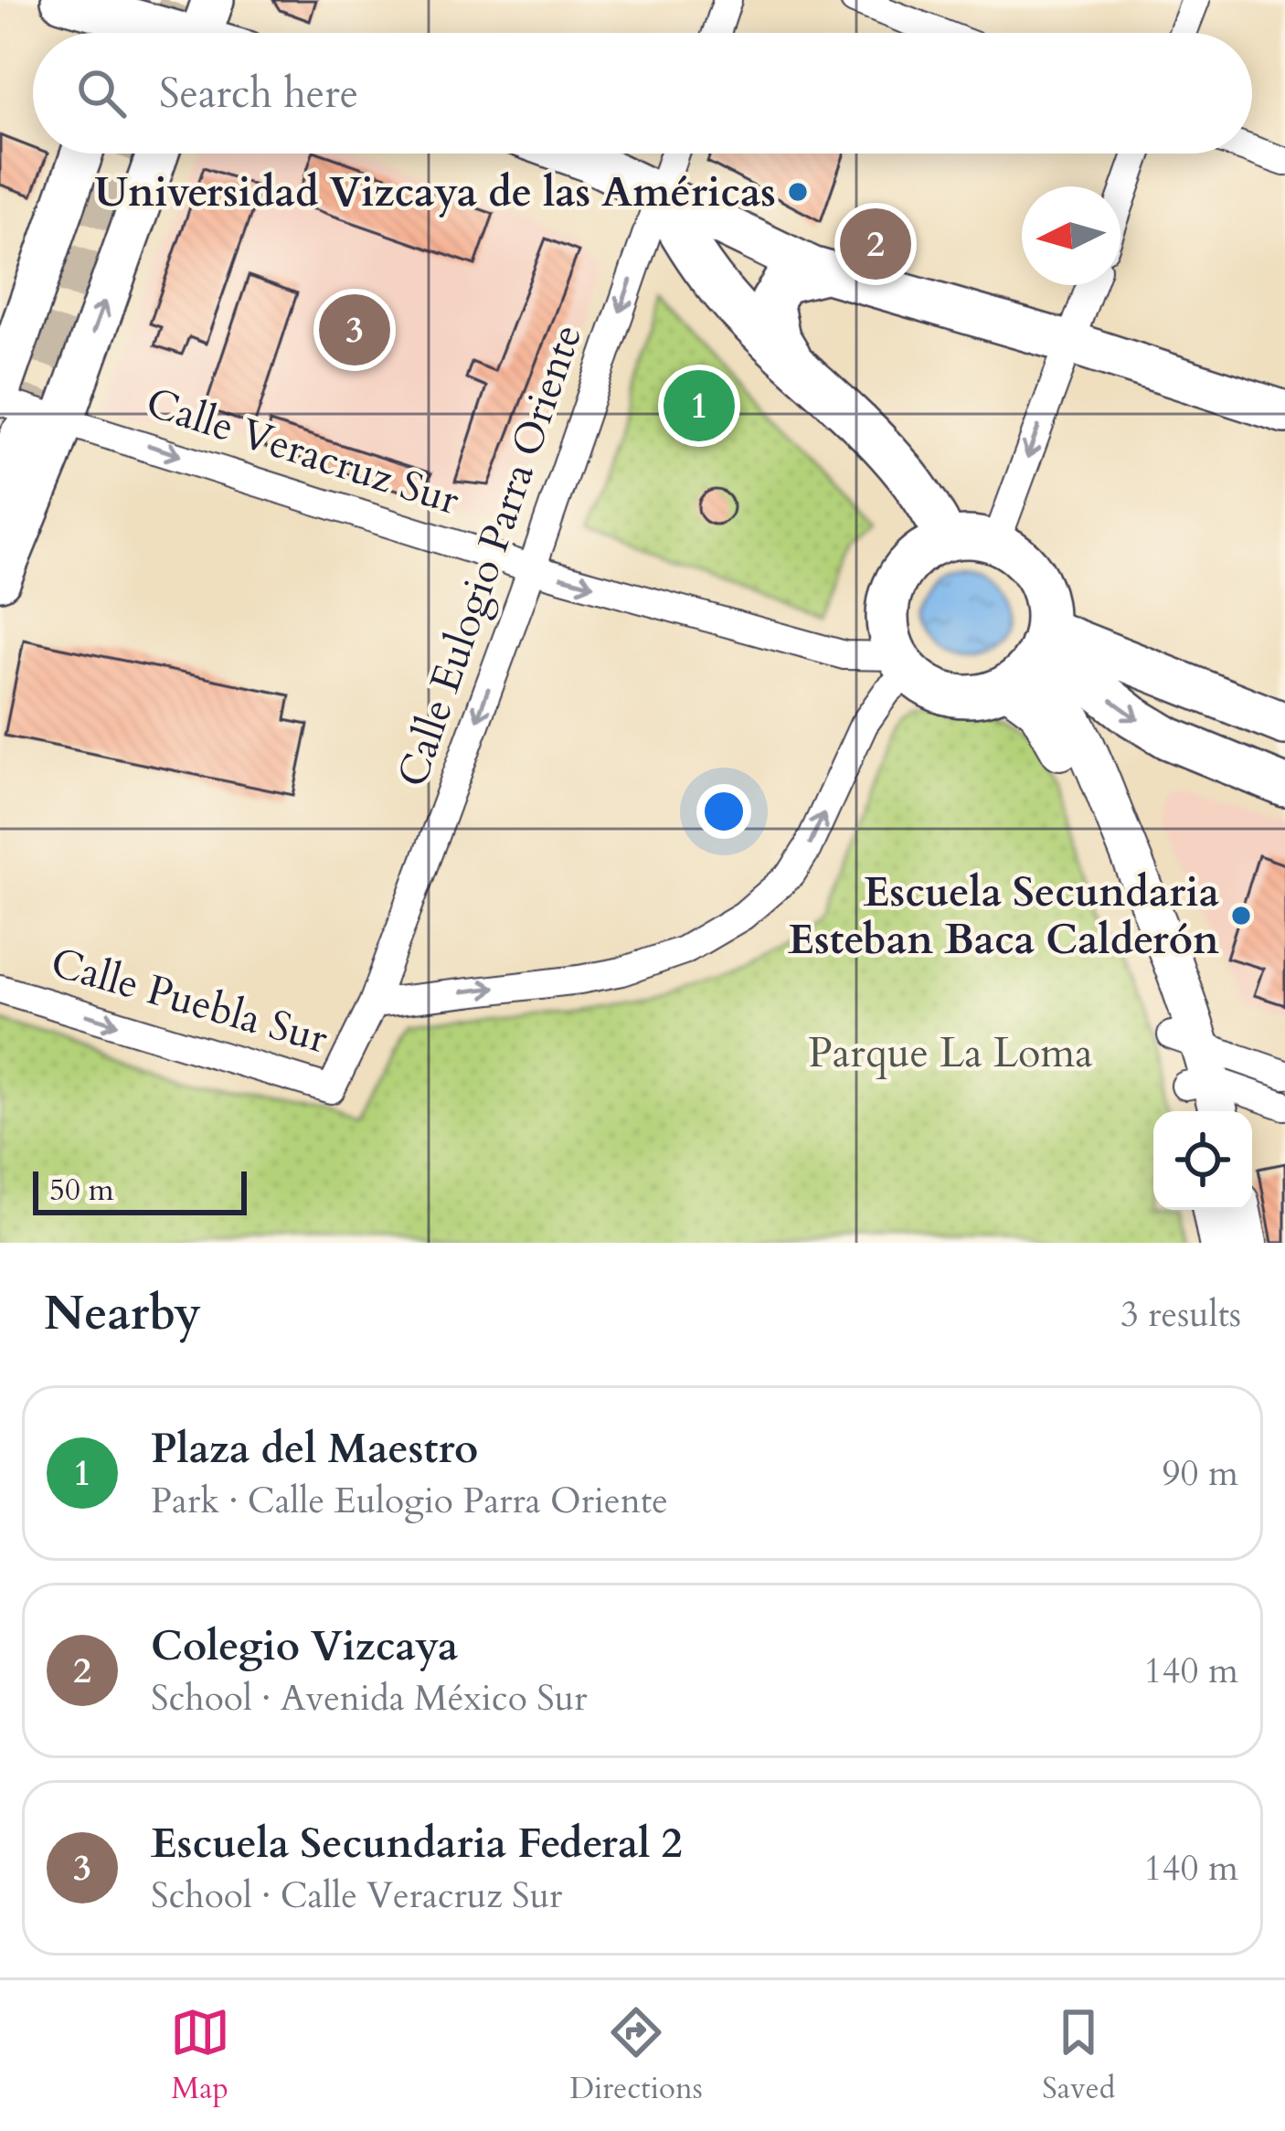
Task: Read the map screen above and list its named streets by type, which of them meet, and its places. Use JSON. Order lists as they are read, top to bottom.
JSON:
{
  "streets": {
    "street": ["Calle Veracruz Sur", "Calle Eulogio Parra Oriente", "Calle Puebla Sur"]
  },
  "crossings": [
    ["Calle Veracruz Sur", "Calle Eulogio Parra Oriente"],
    ["Calle Eulogio Parra Oriente", "Calle Puebla Sur"]
  ],
  "one_way": ["Calle Veracruz Sur", "Calle Eulogio Parra Oriente", "Calle Puebla Sur"],
  "parks": ["Parque La Loma"],
  "places": ["Universidad Vizcaya de las Américas", "Escuela Secundaria Esteban Baca Calderón"],
  "scale_bar": "50 m",
  "north": "left",
  "page": {
    "search": "Search here",
    "pins": ["2", "3", "1"],
    "scale": "50 m",
    "heading": ["Nearby", "3 results"],
    "list": [
      {
        "mark": "1",
        "name": "Plaza del Maestro",
        "note": "Park · Calle Eulogio Parra Oriente",
        "value": "90 m"
      },
      {
        "mark": "2",
        "name": "Colegio Vizcaya",
        "note": "School · Avenida México Sur",
        "value": "140 m"
      },
      {
        "mark": "3",
        "name": "Escuela Secundaria Federal 2",
        "note": "School · Calle Veracruz Sur",
        "value": "140 m"
      }
    ],
    "nav": ["Map", "Directions", "Saved"]
  }
}
